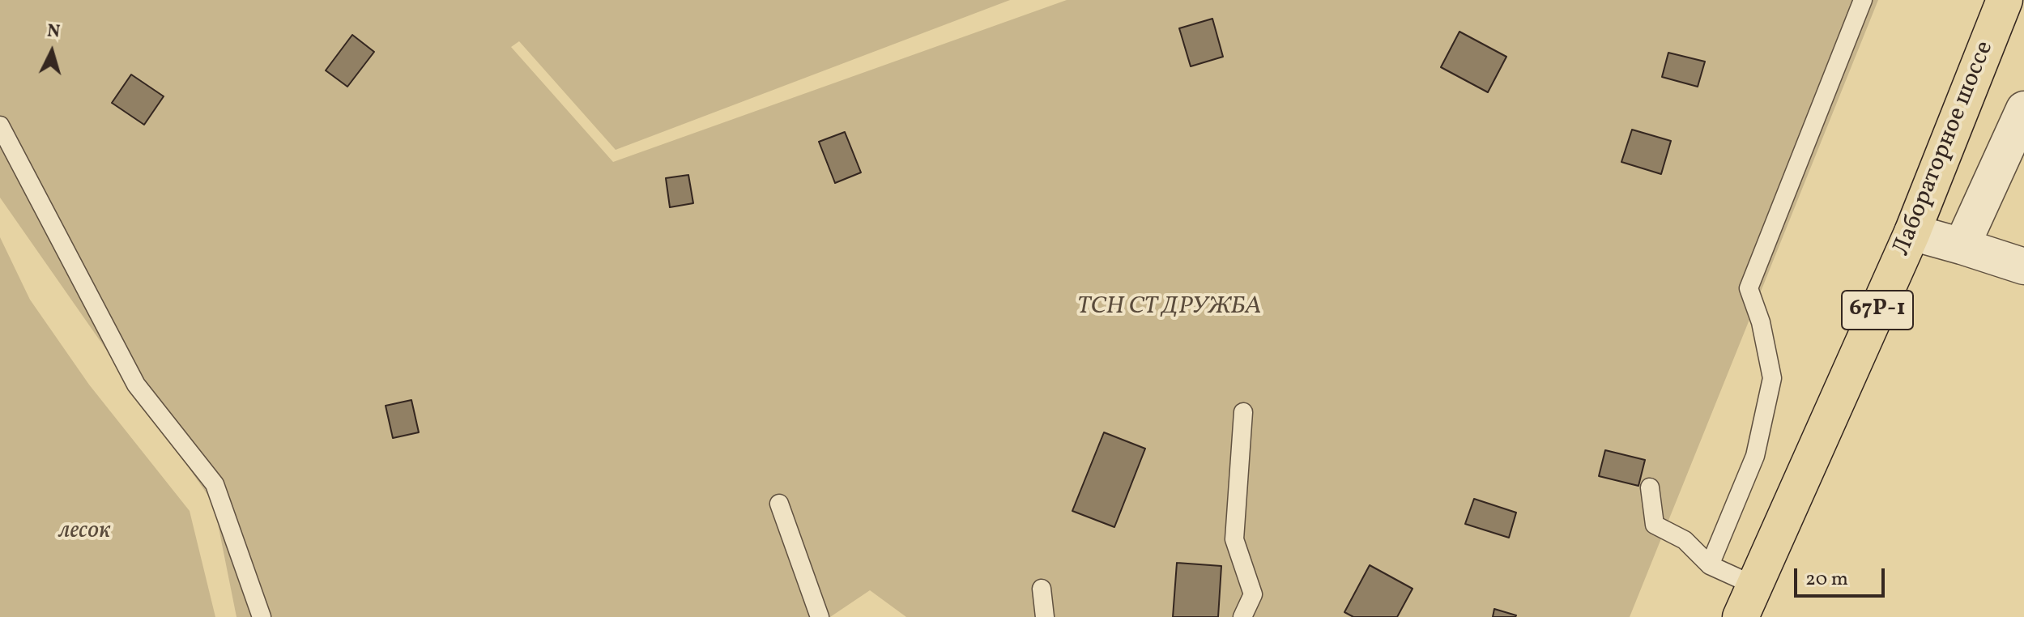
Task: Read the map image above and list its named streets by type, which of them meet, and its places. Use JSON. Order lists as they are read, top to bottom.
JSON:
{
  "streets": {
    "main road": ["Лабораторное шоссе", "67Р-1"]
  },
  "parks": ["ТСН СТ ДРУЖБА", "лесок"],
  "scale_bar": "20 m",
  "north": "top"
}
